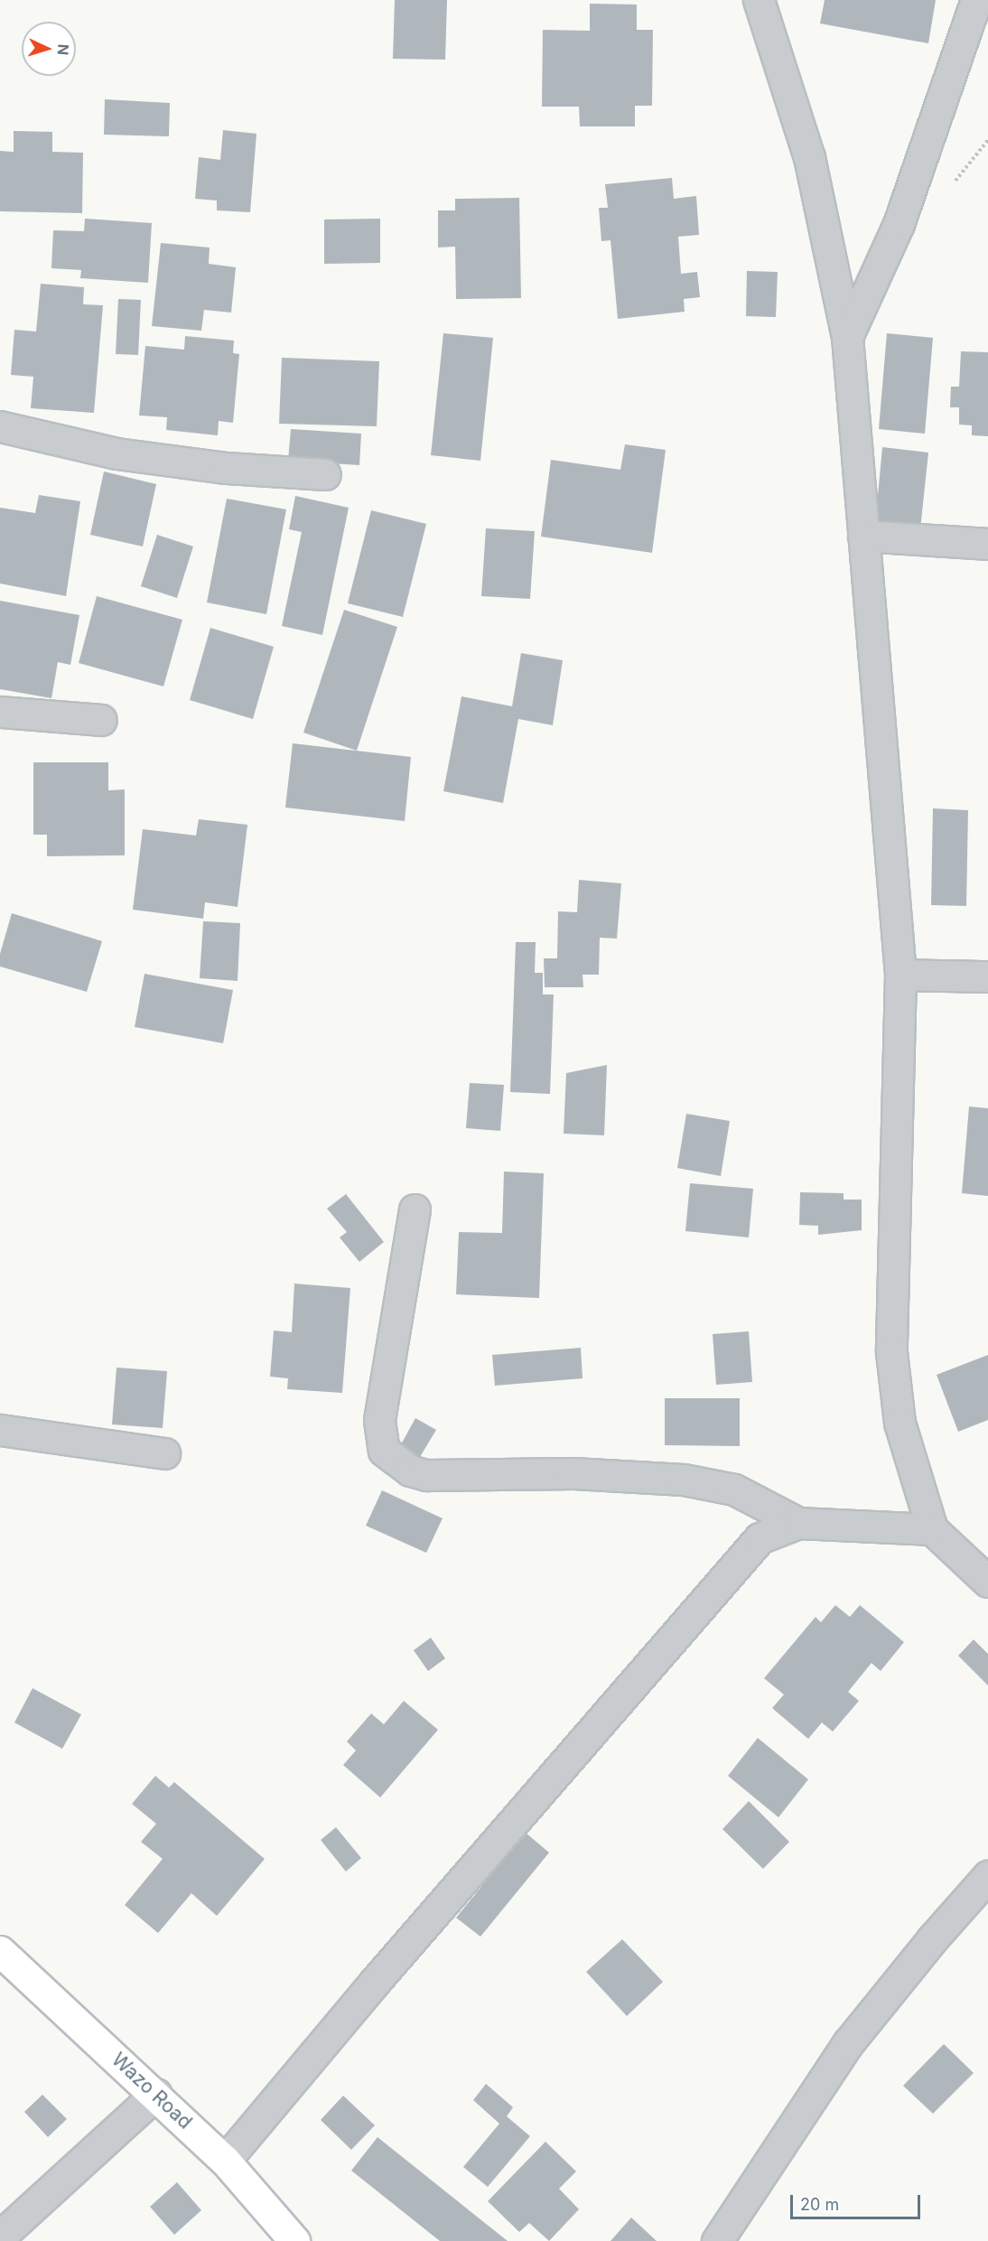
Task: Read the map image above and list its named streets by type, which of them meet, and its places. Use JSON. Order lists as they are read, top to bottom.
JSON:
{
  "streets": {
    "main road": ["Wazo Road"]
  },
  "scale_bar": "20 m",
  "north": "right"
}
